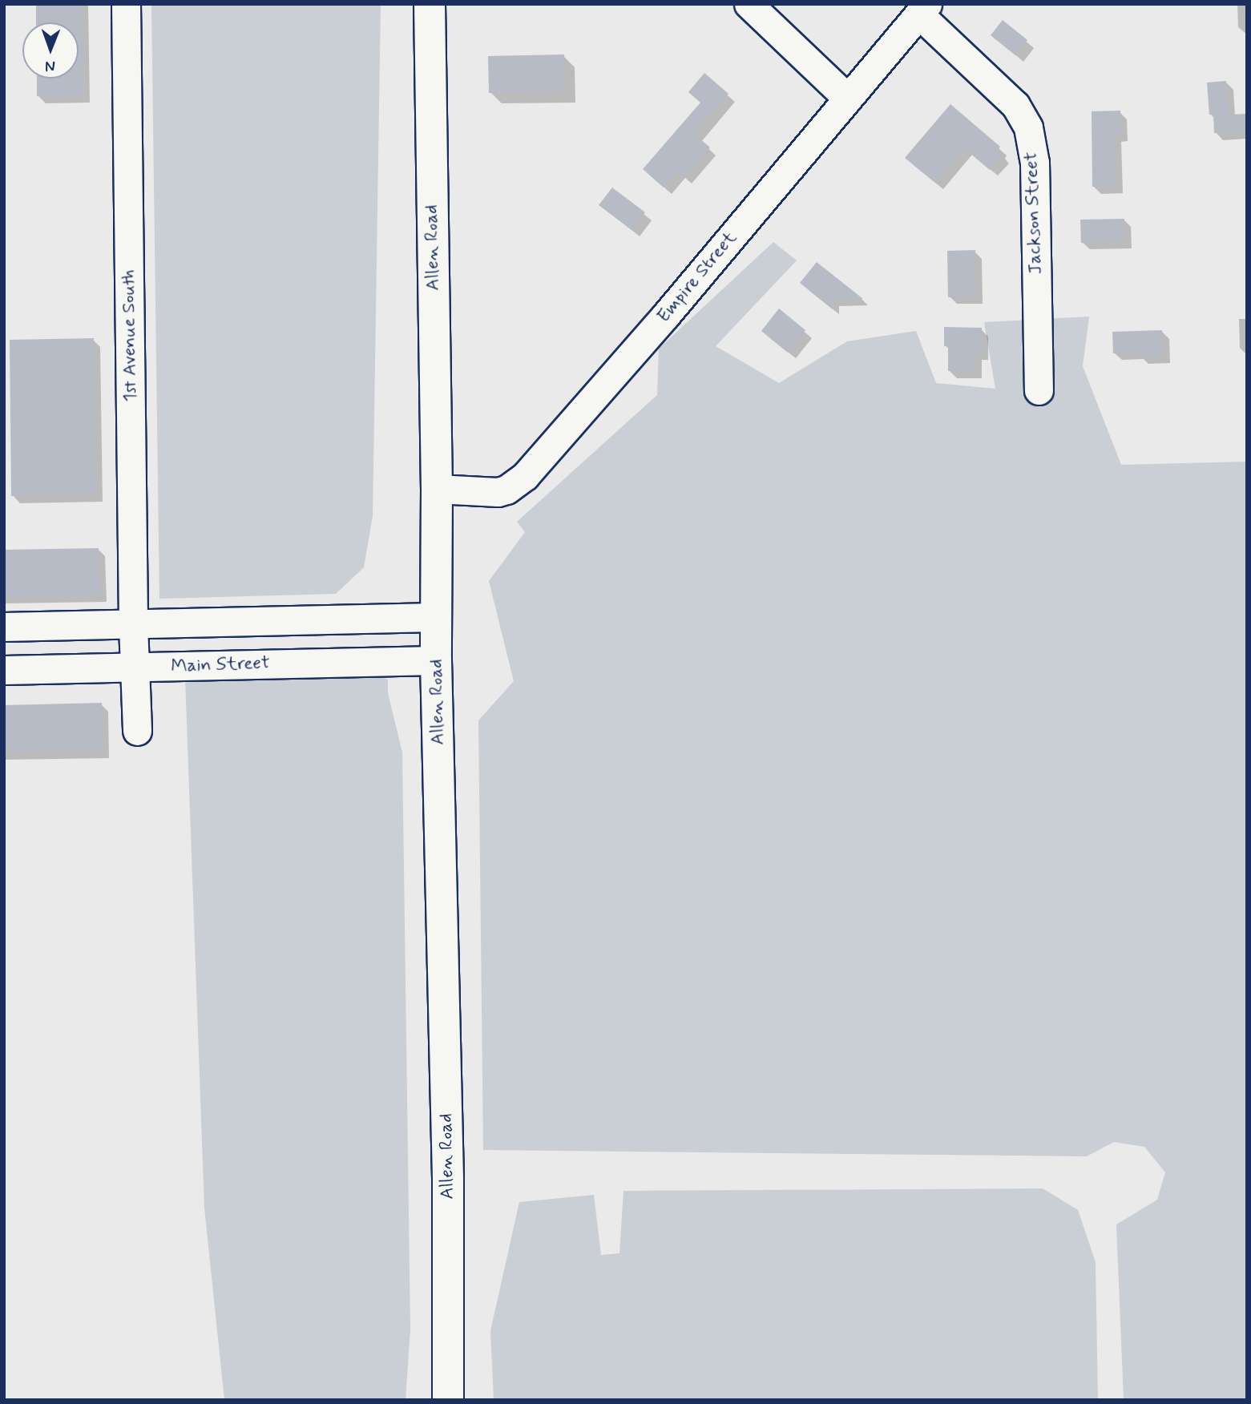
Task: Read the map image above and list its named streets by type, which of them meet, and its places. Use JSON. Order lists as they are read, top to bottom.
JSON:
{
  "streets": {
    "main road": ["Allen Road"],
    "street": [
      "Jackson Street",
      "Empire Street",
      "1st Avenue South",
      "Main Street"
    ]
  },
  "crossings": [
    ["Jackson Street", "Empire Street"],
    ["Allen Road", "Empire Street"],
    ["Allen Road", "Main Street"],
    ["1st Avenue South", "Main Street"]
  ],
  "north": "bottom"
}
